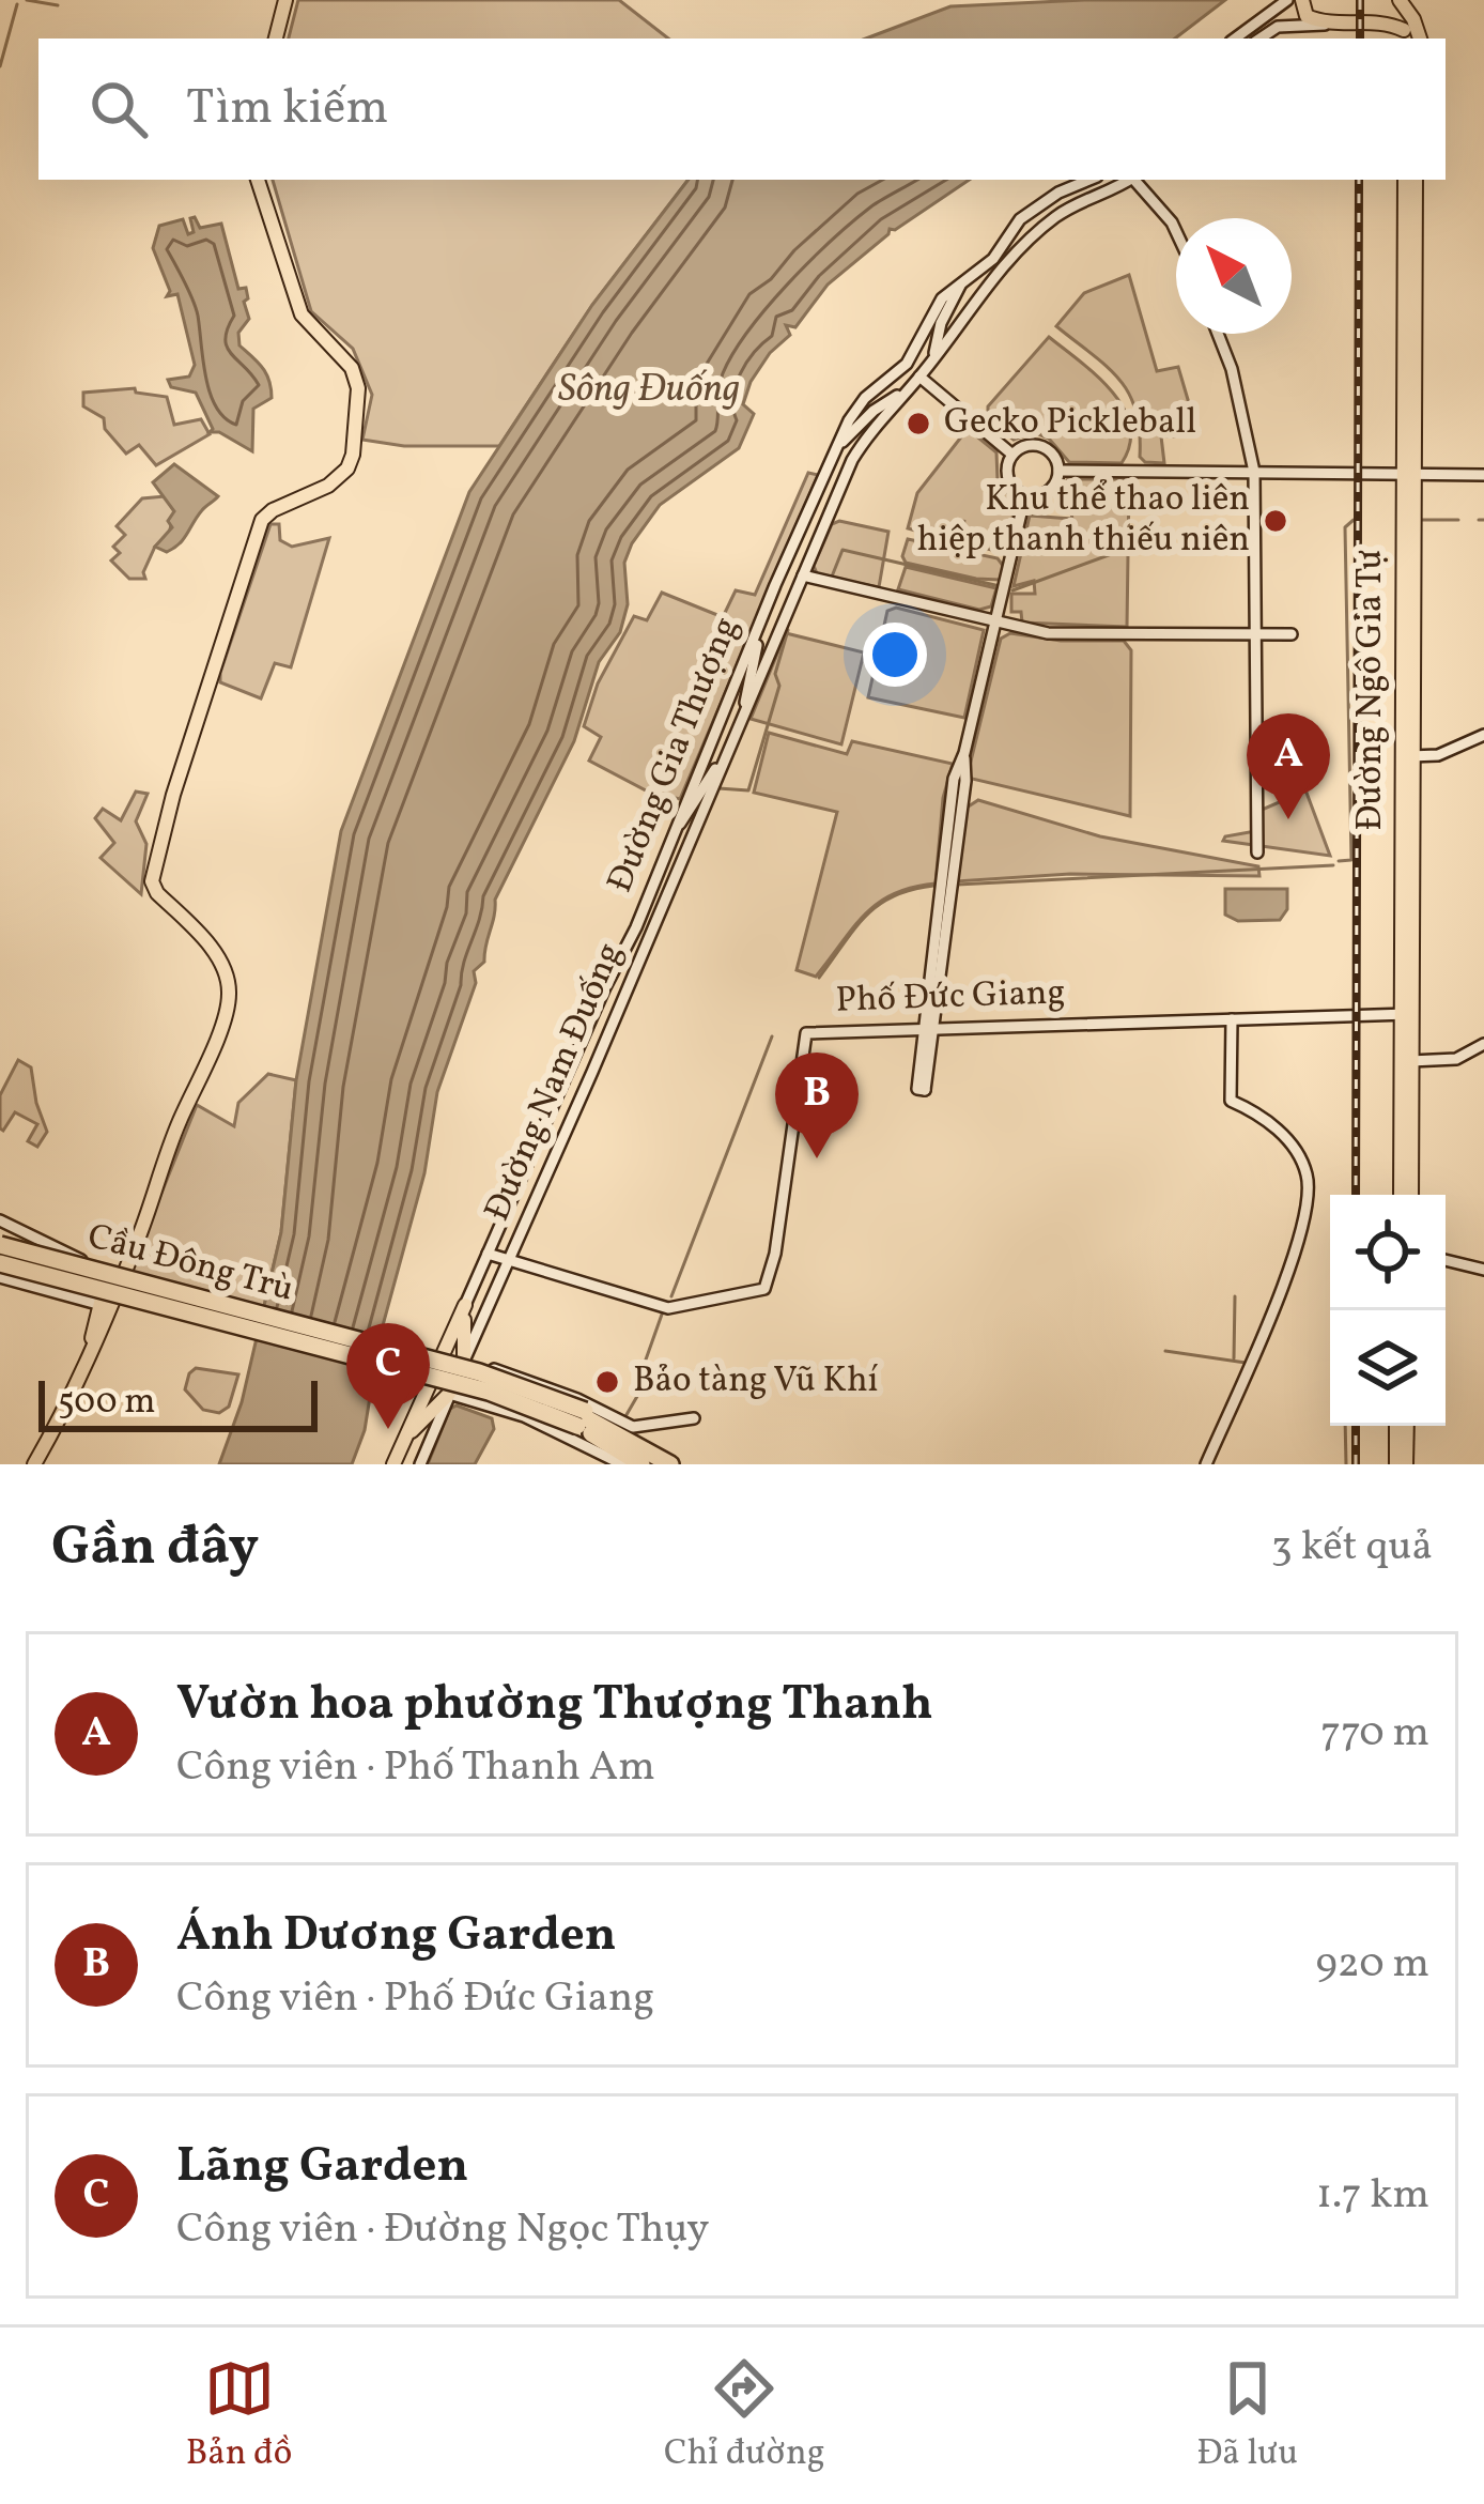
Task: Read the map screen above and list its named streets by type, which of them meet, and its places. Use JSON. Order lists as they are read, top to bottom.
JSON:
{
  "streets": {
    "highway": ["Cầu Đông Trù"],
    "main road": ["Đường Ngô Gia Tự", "Đường Gia Thượng"],
    "street": ["Phố Đức Giang", "Đường Nam Đuống"]
  },
  "crossings": [
    ["Đường Ngô Gia Tự", "Phố Đức Giang"],
    ["Đường Gia Thượng", "Phố Đức Giang"],
    ["Phố Đức Giang", "Đường Nam Đuống"]
  ],
  "water": ["Sông Đuống"],
  "places": ["Gecko Pickleball", "Khu thể thao liên hiệp thanh thiếu niên", "Bảo tàng Vũ Khí"],
  "scale_bar": "500 m",
  "north": "top left",
  "page": {
    "search": "Tìm kiếm",
    "pins": ["A", "B", "C"],
    "scale": "500 m",
    "heading": ["Gần đây", "3 kết quả"],
    "list": [
      {
        "mark": "A",
        "name": "Vườn hoa phường Thượng Thanh",
        "note": "Công viên · Phố Thanh Am",
        "value": "770 m"
      },
      {
        "mark": "B",
        "name": "Ánh Dương Garden",
        "note": "Công viên · Phố Đức Giang",
        "value": "920 m"
      },
      {
        "mark": "C",
        "name": "Lãng Garden",
        "note": "Công viên · Đường Ngọc Thụy",
        "value": "1.7 km"
      }
    ],
    "nav": ["Bản đồ", "Chỉ đường", "Đã lưu"]
  }
}
